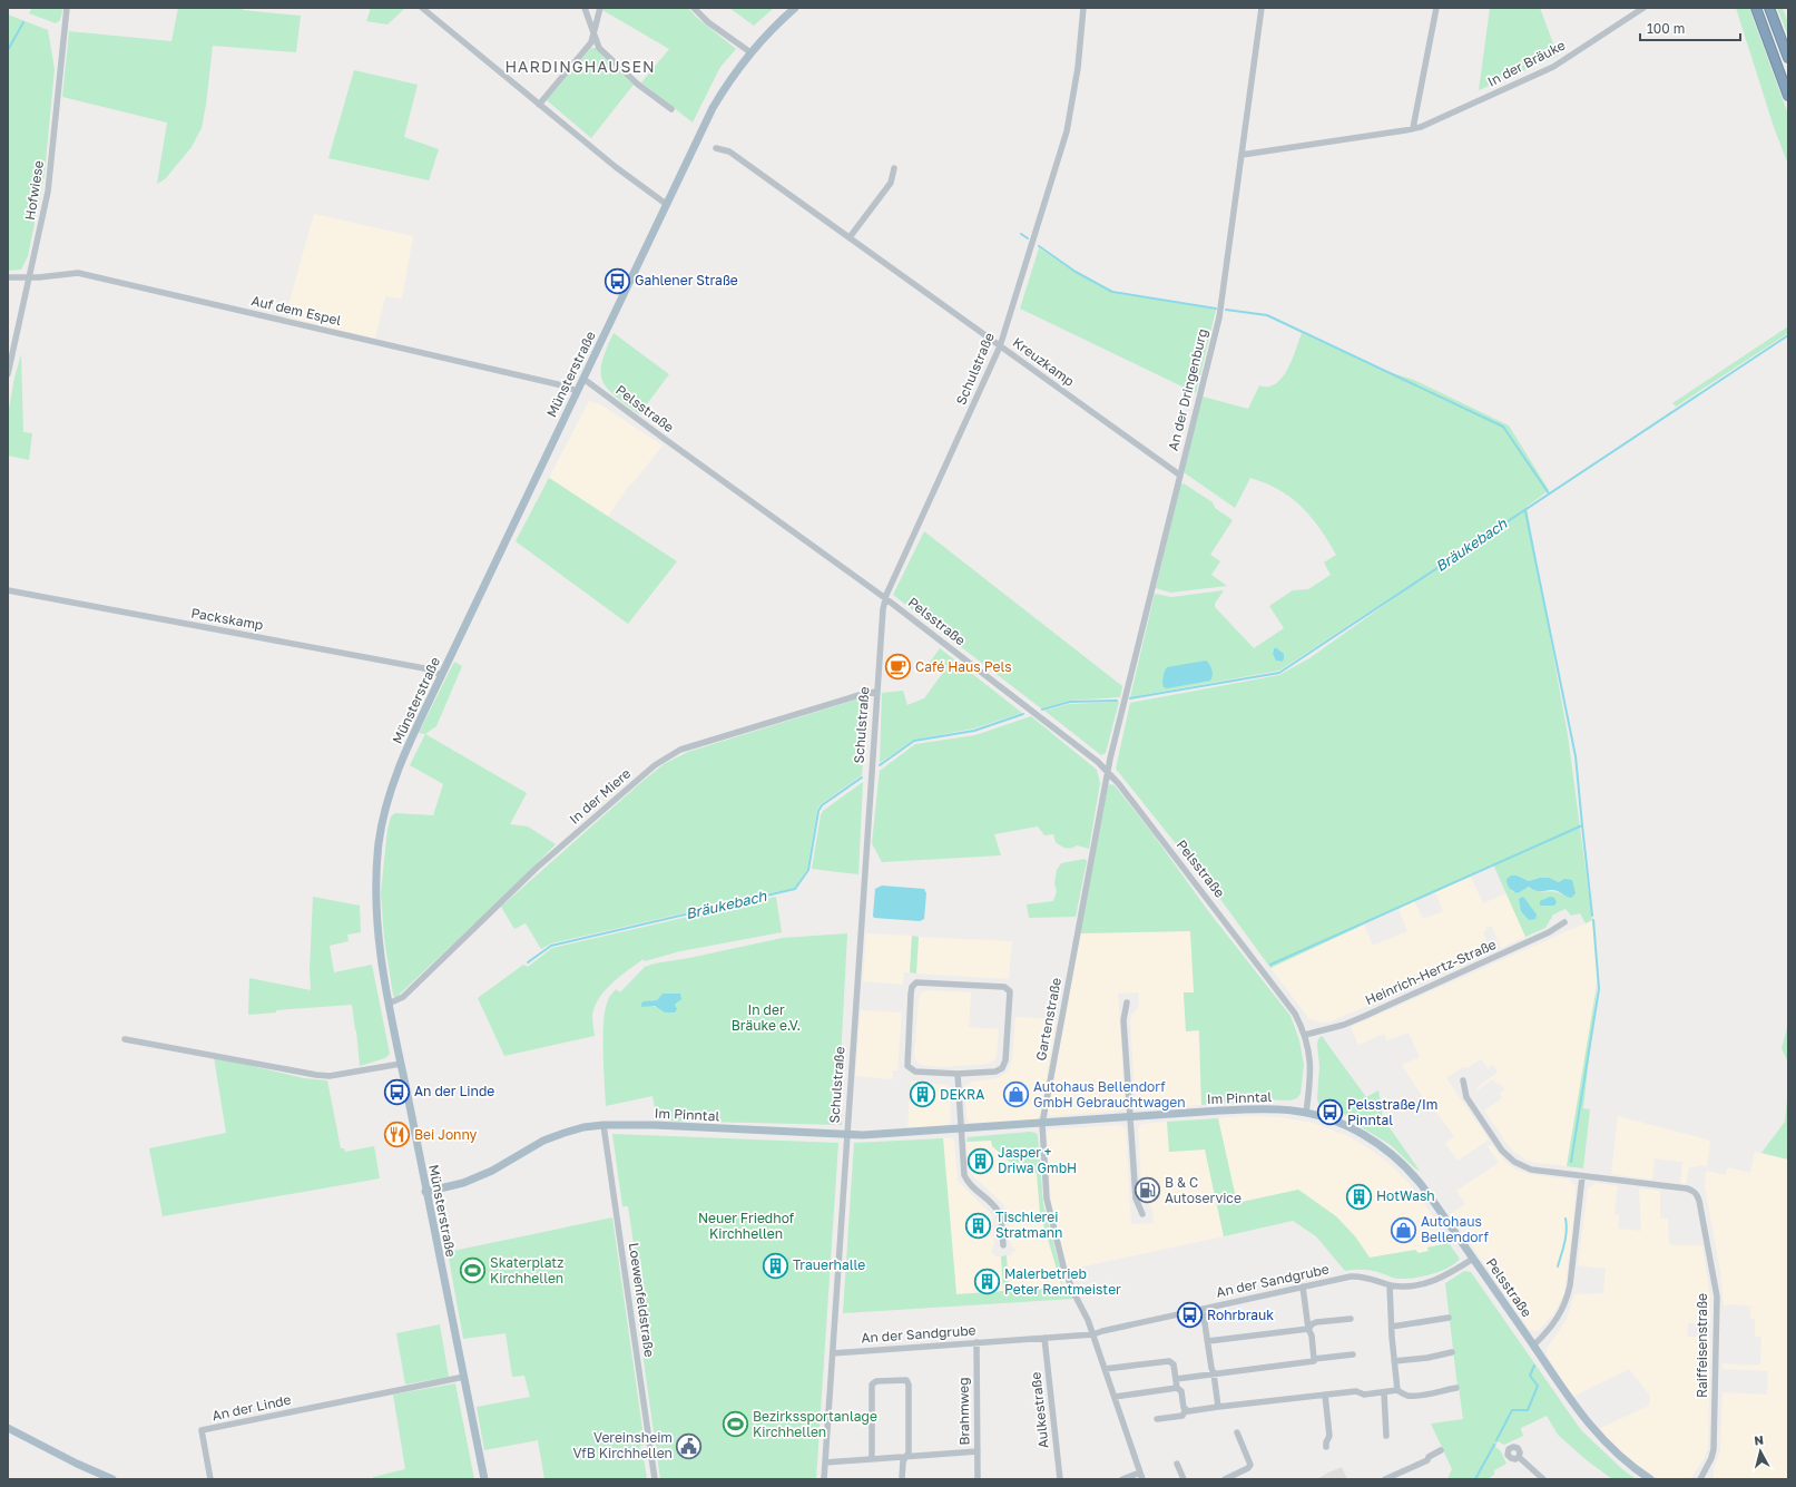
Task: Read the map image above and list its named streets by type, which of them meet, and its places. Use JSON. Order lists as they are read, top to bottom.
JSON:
{
  "streets": {
    "main road": ["Münsterstraße", "Pelsstraße", "Im Pinntal"],
    "street": [
      "In der Bräuke",
      "Hofwiese",
      "Auf dem Espel",
      "Kreuzkamp",
      "Schulstraße",
      "An der Dringenburg",
      "Packskamp",
      "In der Miere",
      "Heinrich-Hertz-Straße",
      "Gartenstraße",
      "An der Sandgrube",
      "Loewenfeldstraße",
      "Raiffeisenstraße",
      "An der Linde",
      "Aulkestraße",
      "Brahmweg"
    ]
  },
  "crossings": [
    ["In der Bräuke", "An der Dringenburg"],
    ["Hofwiese", "Auf dem Espel"],
    ["Auf dem Espel", "Münsterstraße"],
    ["Kreuzkamp", "Schulstraße"],
    ["Kreuzkamp", "An der Dringenburg"],
    ["Schulstraße", "Pelsstraße"],
    ["Schulstraße", "In der Miere"],
    ["Schulstraße", "Im Pinntal"],
    ["Schulstraße", "An der Sandgrube"],
    ["Münsterstraße", "Pelsstraße"],
    ["Münsterstraße", "Packskamp"],
    ["Münsterstraße", "In der Miere"],
    ["Münsterstraße", "Im Pinntal"],
    ["Münsterstraße", "An der Linde"],
    ["An der Dringenburg", "Pelsstraße"],
    ["An der Dringenburg", "Gartenstraße"],
    ["Pelsstraße", "Heinrich-Hertz-Straße"],
    ["Pelsstraße", "Gartenstraße"],
    ["Pelsstraße", "Im Pinntal"],
    ["Pelsstraße", "An der Sandgrube"],
    ["Gartenstraße", "Im Pinntal"],
    ["Gartenstraße", "An der Sandgrube"],
    ["Im Pinntal", "Loewenfeldstraße"],
    ["An der Sandgrube", "Aulkestraße"],
    ["An der Sandgrube", "Brahmweg"]
  ],
  "districts": ["HARDINGHAUSEN"],
  "water": ["Bräukebach"],
  "parks": ["In der Bräuke e.V.", "Neuer Friedhof Kirchhellen"],
  "places": {
    "bus stop": [
      "Gahlener Straße",
      "An der Linde",
      "Pelsstraße/Im Pinntal",
      "Rohrbrauk"
    ],
    "cafe": ["Café Haus Pels"],
    "building": [
      "DEKRA",
      "Jasper + Driwa GmbH",
      "HotWash",
      "Tischlerei Stratmann",
      "Trauerhalle",
      "Malerbetrieb Peter Rentmeister"
    ],
    "shop": ["Autohaus Bellendorf GmbH Gebrauchtwagen", "Autohaus Bellendorf"],
    "restaurant": ["Bei Jonny"],
    "fuel station": ["B & C Autoservice"],
    "sports": ["Skaterplatz Kirchhellen", "Bezirkssportanlage Kirchhellen"],
    "public building": ["Vereinsheim VfB Kirchhellen"]
  },
  "scale_bar": "100 m",
  "north": "top"
}
